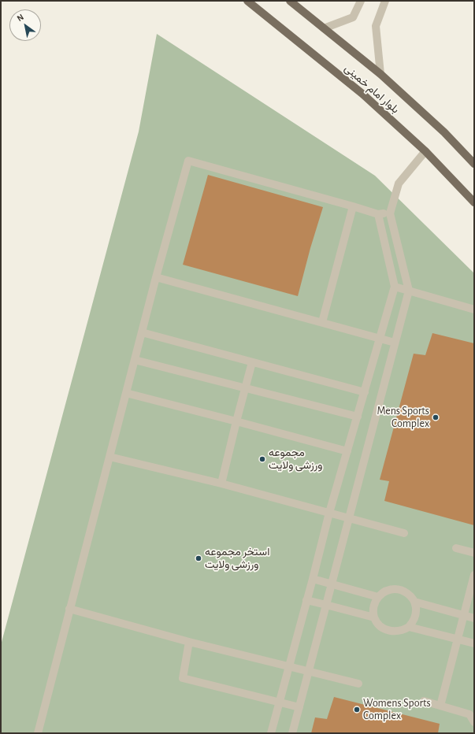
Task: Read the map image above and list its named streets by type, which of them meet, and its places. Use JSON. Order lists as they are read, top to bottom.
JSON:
{
  "streets": {
    "main road": ["بلوار امام خمینی"]
  },
  "places": [
    "Mens Sports Complex",
    "مجموعه ورزشی ولایت",
    "استخر مجموعه ورزشی ولایت",
    "Womens Sports Complex"
  ],
  "north": "top left"
}
